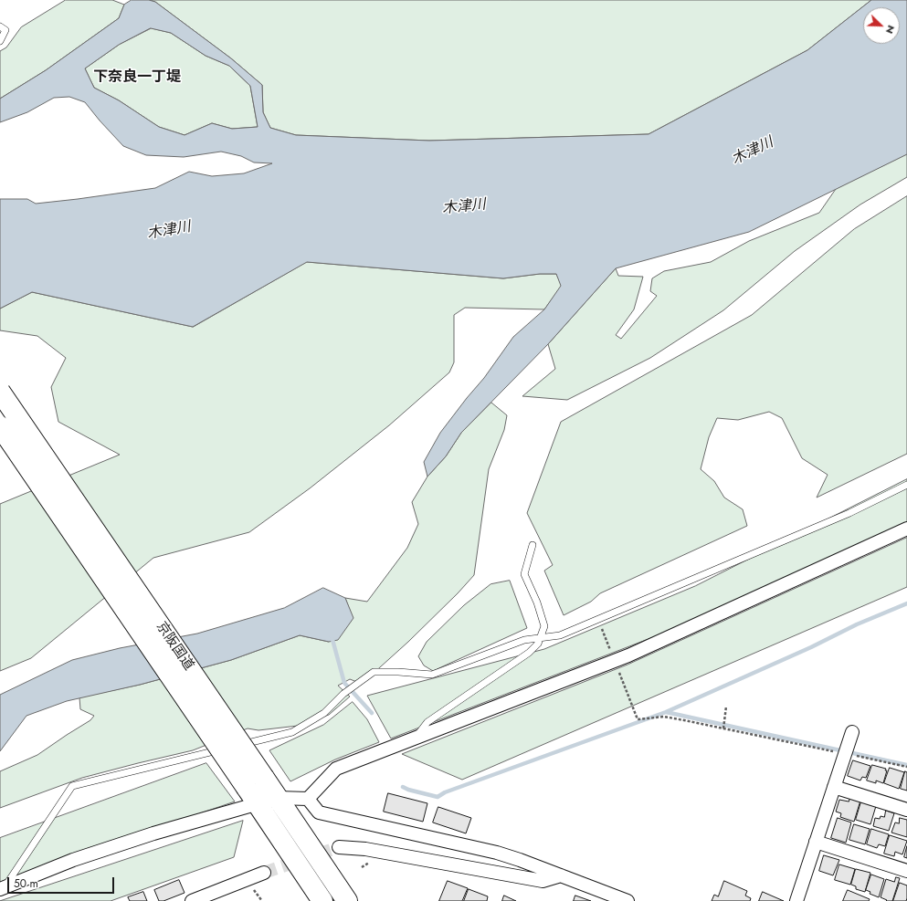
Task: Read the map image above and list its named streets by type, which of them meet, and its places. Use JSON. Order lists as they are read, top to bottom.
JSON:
{
  "streets": {
    "highway": ["京阪国道"]
  },
  "districts": ["下奈良一丁堤"],
  "water": ["木津川"],
  "scale_bar": "50 m",
  "north": "bottom right"
}
